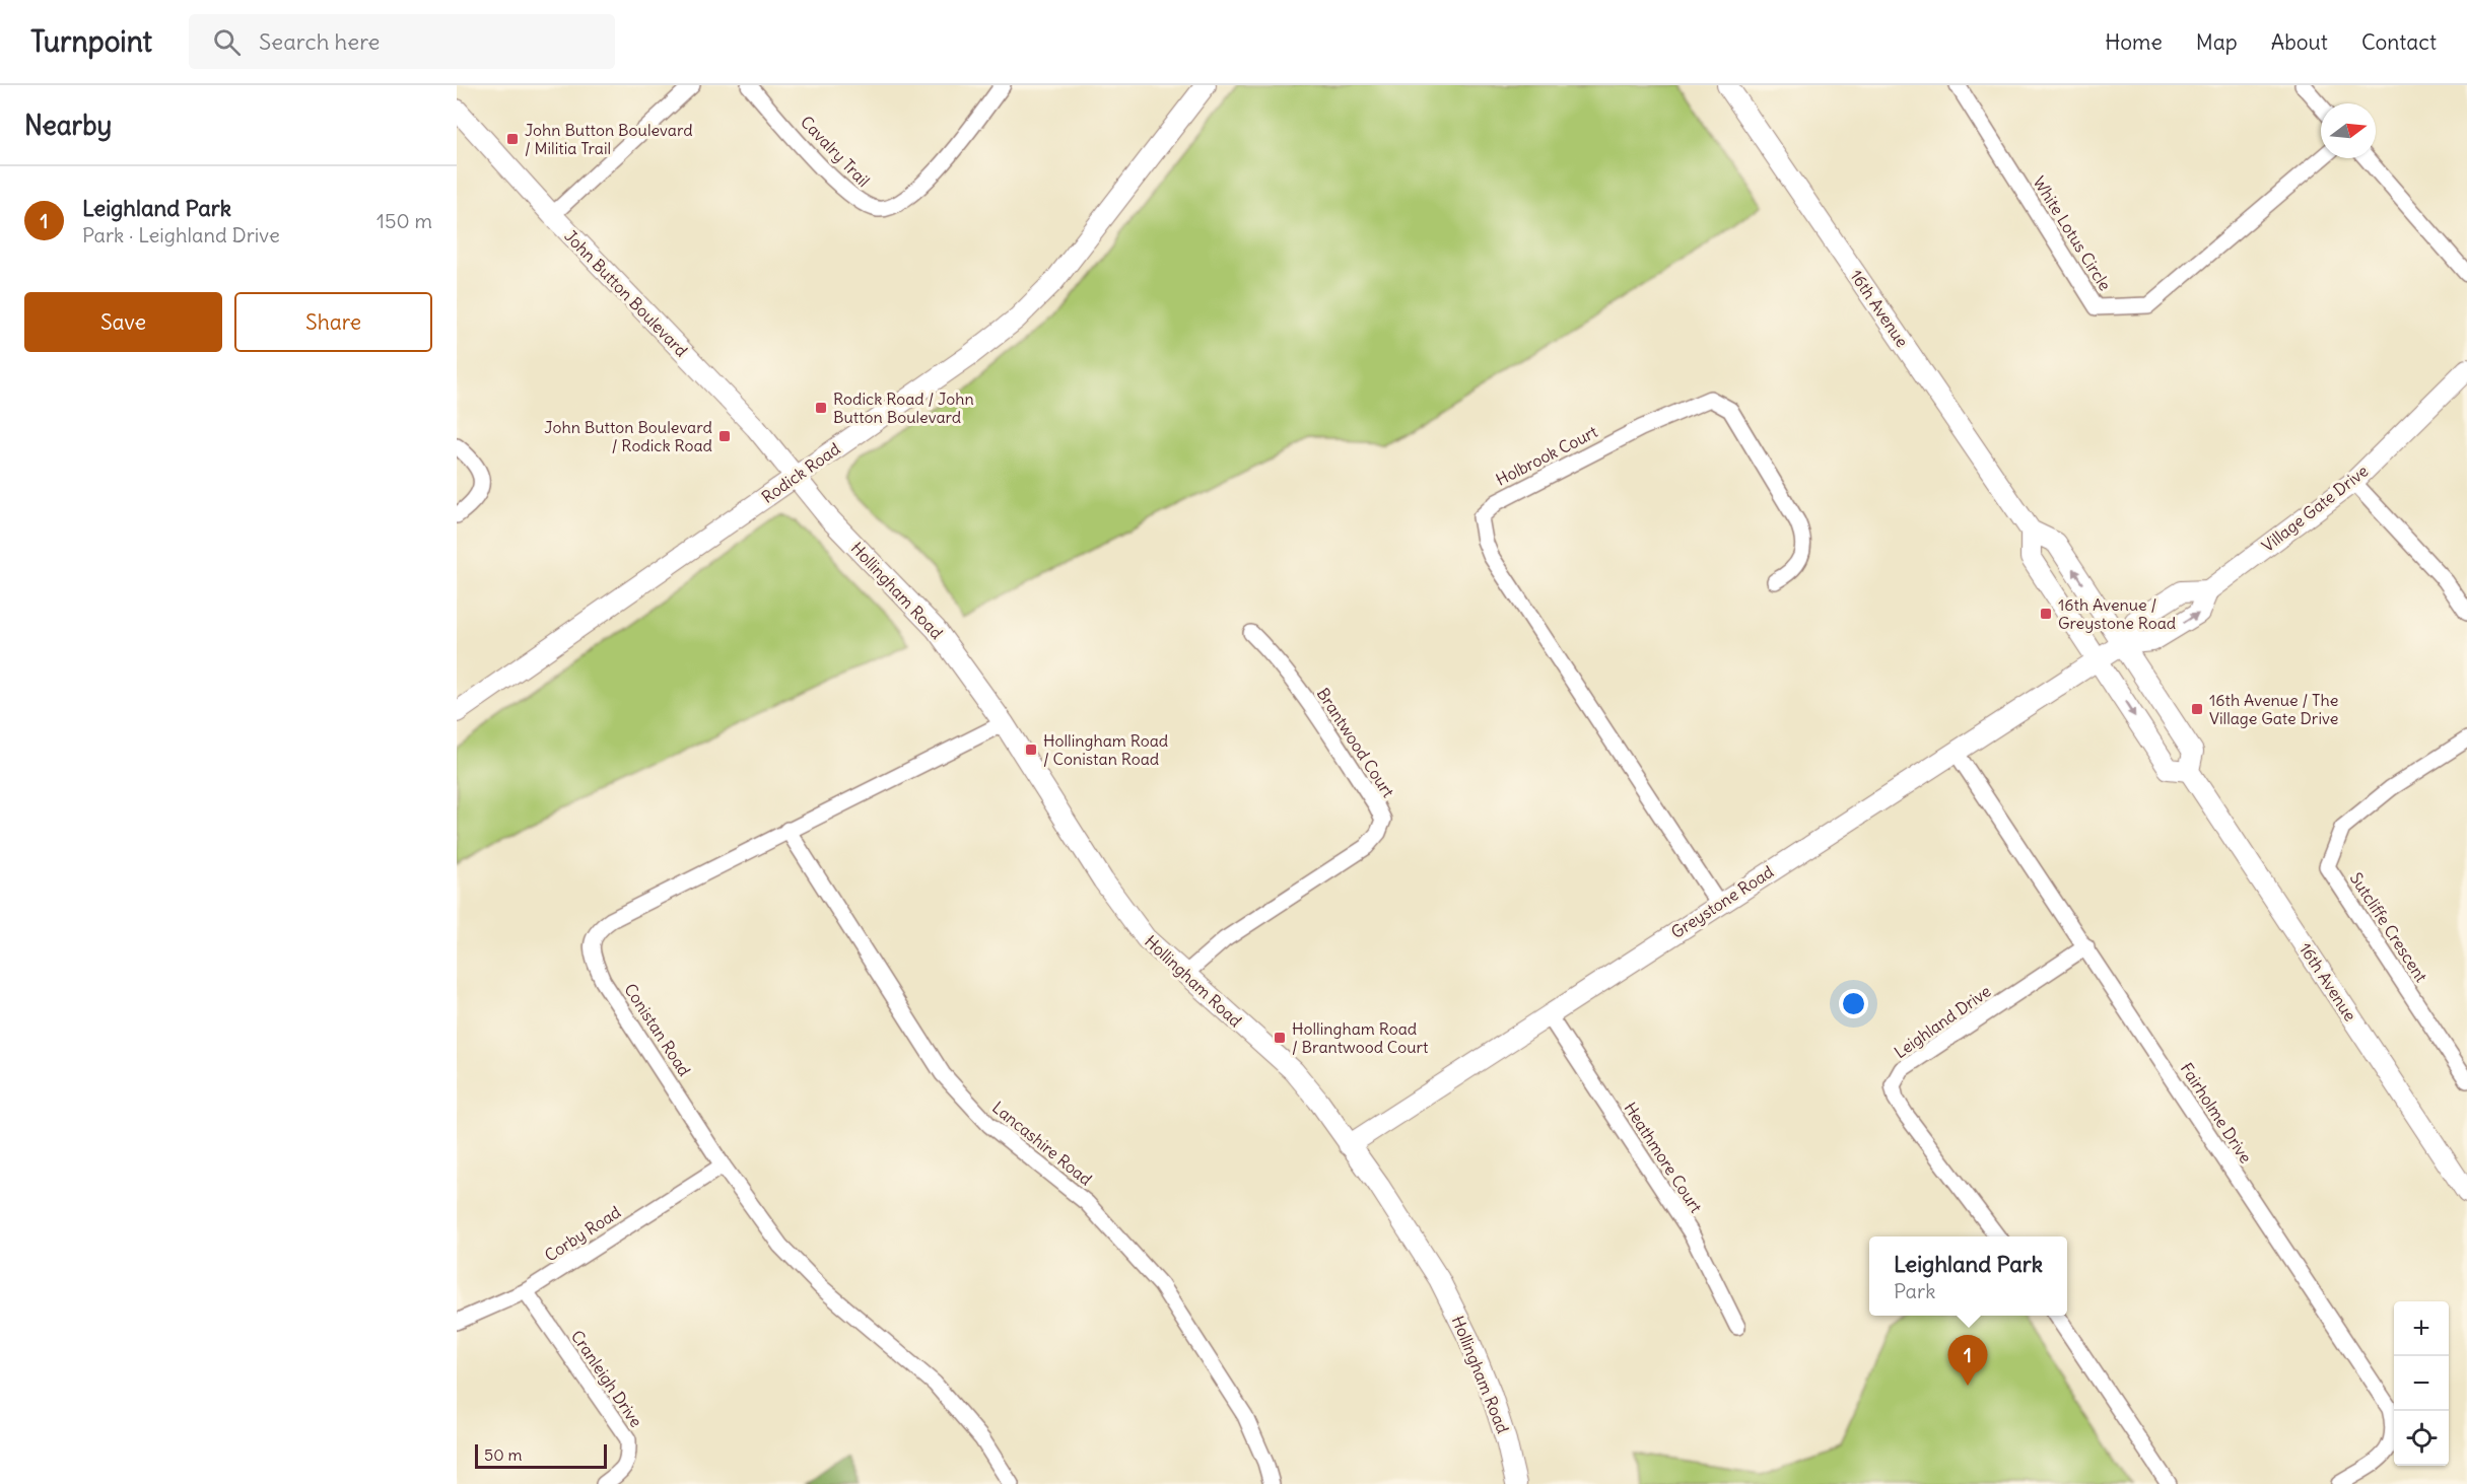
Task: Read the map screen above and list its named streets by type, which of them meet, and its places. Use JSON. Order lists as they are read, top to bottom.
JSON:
{
  "streets": {
    "street": [
      "Cavalry Trail",
      "White Lotus Circle",
      "John Button Boulevard",
      "16th Avenue",
      "Holbrook Court",
      "Rodick Road",
      "Village Gate Drive",
      "Hollingham Road",
      "Brantwood Court",
      "Greystone Road",
      "Sutcliffe Crescent",
      "Leighland Drive",
      "Conistan Road",
      "Fairholme Drive",
      "Lancashire Road",
      "Heathmore Court",
      "Corby Road",
      "Cranleigh Drive"
    ]
  },
  "crossings": [
    ["John Button Boulevard", "Rodick Road"],
    ["John Button Boulevard", "Hollingham Road"],
    ["16th Avenue", "Village Gate Drive"],
    ["16th Avenue", "Greystone Road"],
    ["Holbrook Court", "Greystone Road"],
    ["Rodick Road", "Hollingham Road"],
    ["Village Gate Drive", "Greystone Road"],
    ["Hollingham Road", "Brantwood Court"],
    ["Hollingham Road", "Greystone Road"],
    ["Hollingham Road", "Conistan Road"],
    ["Greystone Road", "Fairholme Drive"],
    ["Greystone Road", "Heathmore Court"],
    ["Leighland Drive", "Fairholme Drive"],
    ["Conistan Road", "Lancashire Road"],
    ["Conistan Road", "Corby Road"],
    ["Corby Road", "Cranleigh Drive"]
  ],
  "places": {
    "transit": [
      "John Button Boulevard / Militia Trail",
      "Rodick Road / John Button Boulevard",
      "John Button Boulevard / Rodick Road",
      "16th Avenue / Greystone Road",
      "16th Avenue / The Village Gate Drive",
      "Hollingham Road / Conistan Road",
      "Hollingham Road / Brantwood Court"
    ]
  },
  "scale_bar": "50 m",
  "north": "right",
  "page": {
    "header": "Turnpoint",
    "search": "Search here",
    "nav": [
      "Home",
      "Map",
      "About",
      "Contact"
    ],
    "heading": "Nearby",
    "list": [
      {
        "mark": "1",
        "name": "Leighland Park",
        "note": "Park · Leighland Drive",
        "value": "150 m"
      }
    ],
    "buttons": ["Save", "Share"],
    "popup": ["Leighland Park", "Park"],
    "map_buttons": ["+", "−"],
    "pins": "1",
    "scale": "50 m"
  }
}
